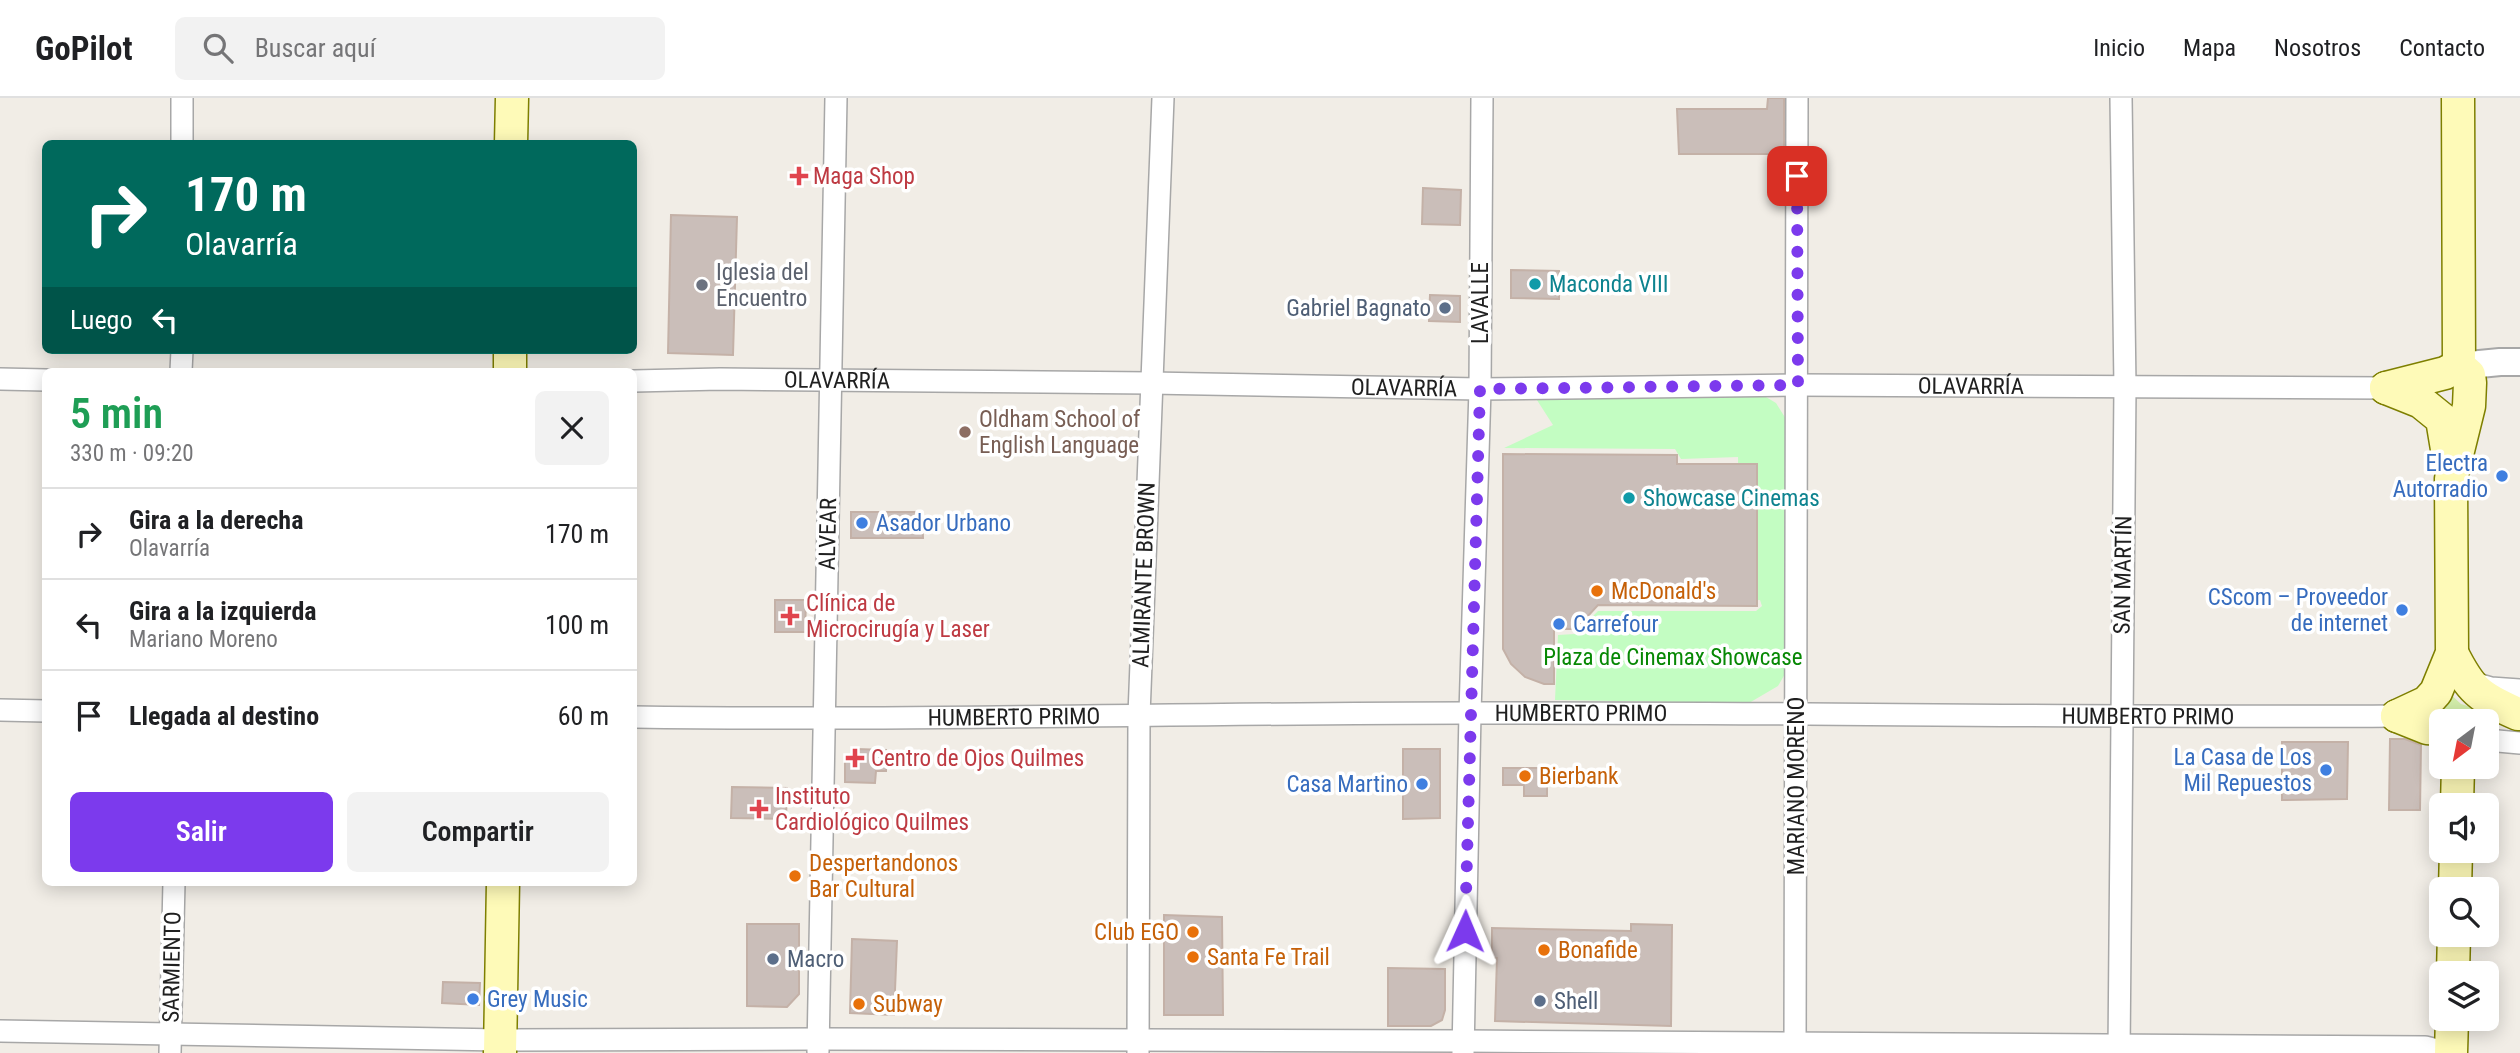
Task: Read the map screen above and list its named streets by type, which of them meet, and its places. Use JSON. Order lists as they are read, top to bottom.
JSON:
{
  "streets": {
    "main road": ["OLAVARRÍA", "HUMBERTO PRIMO"],
    "street": [
      "LAVALLE",
      "ALVEAR",
      "ALMIRANTE BROWN",
      "SAN MARTÍN",
      "MARIANO MORENO",
      "SARMIENTO"
    ]
  },
  "crossings": [
    ["LAVALLE", "OLAVARRÍA"],
    ["LAVALLE", "HUMBERTO PRIMO"],
    ["OLAVARRÍA", "ALVEAR"],
    ["OLAVARRÍA", "ALMIRANTE BROWN"],
    ["OLAVARRÍA", "SAN MARTÍN"],
    ["OLAVARRÍA", "MARIANO MORENO"],
    ["ALVEAR", "HUMBERTO PRIMO"],
    ["ALMIRANTE BROWN", "HUMBERTO PRIMO"],
    ["SAN MARTÍN", "HUMBERTO PRIMO"],
    ["HUMBERTO PRIMO", "MARIANO MORENO"]
  ],
  "parks": ["Plaza de Cinemax Showcase"],
  "places": {
    "health": [
      "Maga Shop",
      "Clínica de Microcirugía y Laser",
      "Centro de Ojos Quilmes",
      "Instituto Cardiológico Quilmes"
    ],
    "other": [
      "Maconda VIII",
      "Iglesia del Encuentro",
      "Gabriel Bagnato",
      "Oldham School of English Language",
      "Electra Autorradio",
      "Showcase Cinemas",
      "Asador Urbano",
      "McDonald's",
      "CScom – Proveedor de internet",
      "Carrefour",
      "La Casa de Los Mil Repuestos",
      "Bierbank",
      "Casa Martino",
      "Despertandonos Bar Cultural",
      "Club EGO",
      "Bonafide",
      "Santa Fe Trail",
      "Macro",
      "Grey Music",
      "Shell",
      "Subway"
    ]
  },
  "north": "bottom left",
  "page": {
    "header": "GoPilot",
    "search": "Buscar aquí",
    "nav": [
      "Inicio",
      "Mapa",
      "Nosotros",
      "Contacto"
    ],
    "turn": ["170 m", "Olavarría"],
    "then": "Luego",
    "heading": ["5 min", "330 m · 09:20"],
    "list": [
      {
        "name": "Gira a la derecha",
        "note": "Olavarría",
        "value": "170 m"
      },
      {
        "name": "Gira a la izquierda",
        "note": "Mariano Moreno",
        "value": "100 m"
      },
      {
        "name": "Llegada al destino",
        "value": "60 m"
      }
    ],
    "buttons": ["Salir", "Compartir"]
  }
}
